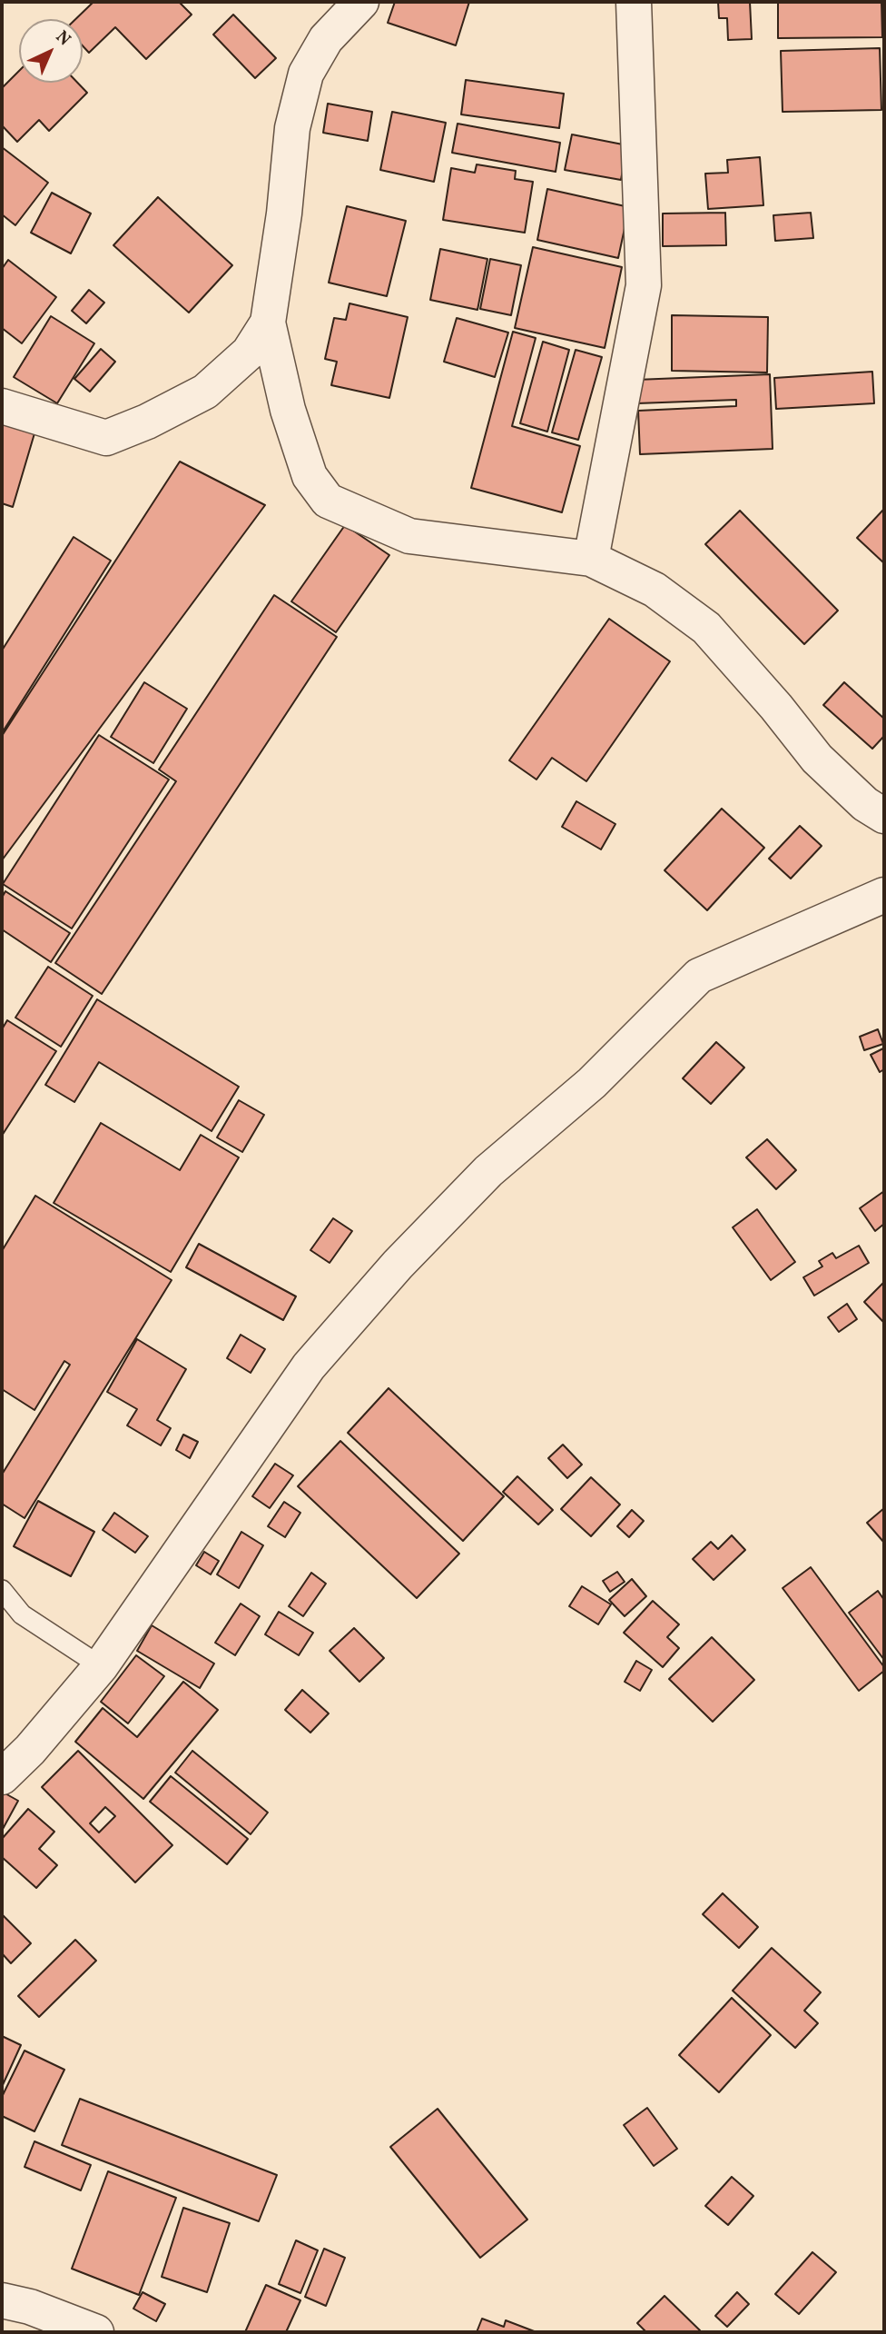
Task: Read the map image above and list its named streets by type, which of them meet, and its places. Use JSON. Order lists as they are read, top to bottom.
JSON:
{
  "north": "top right"
}
